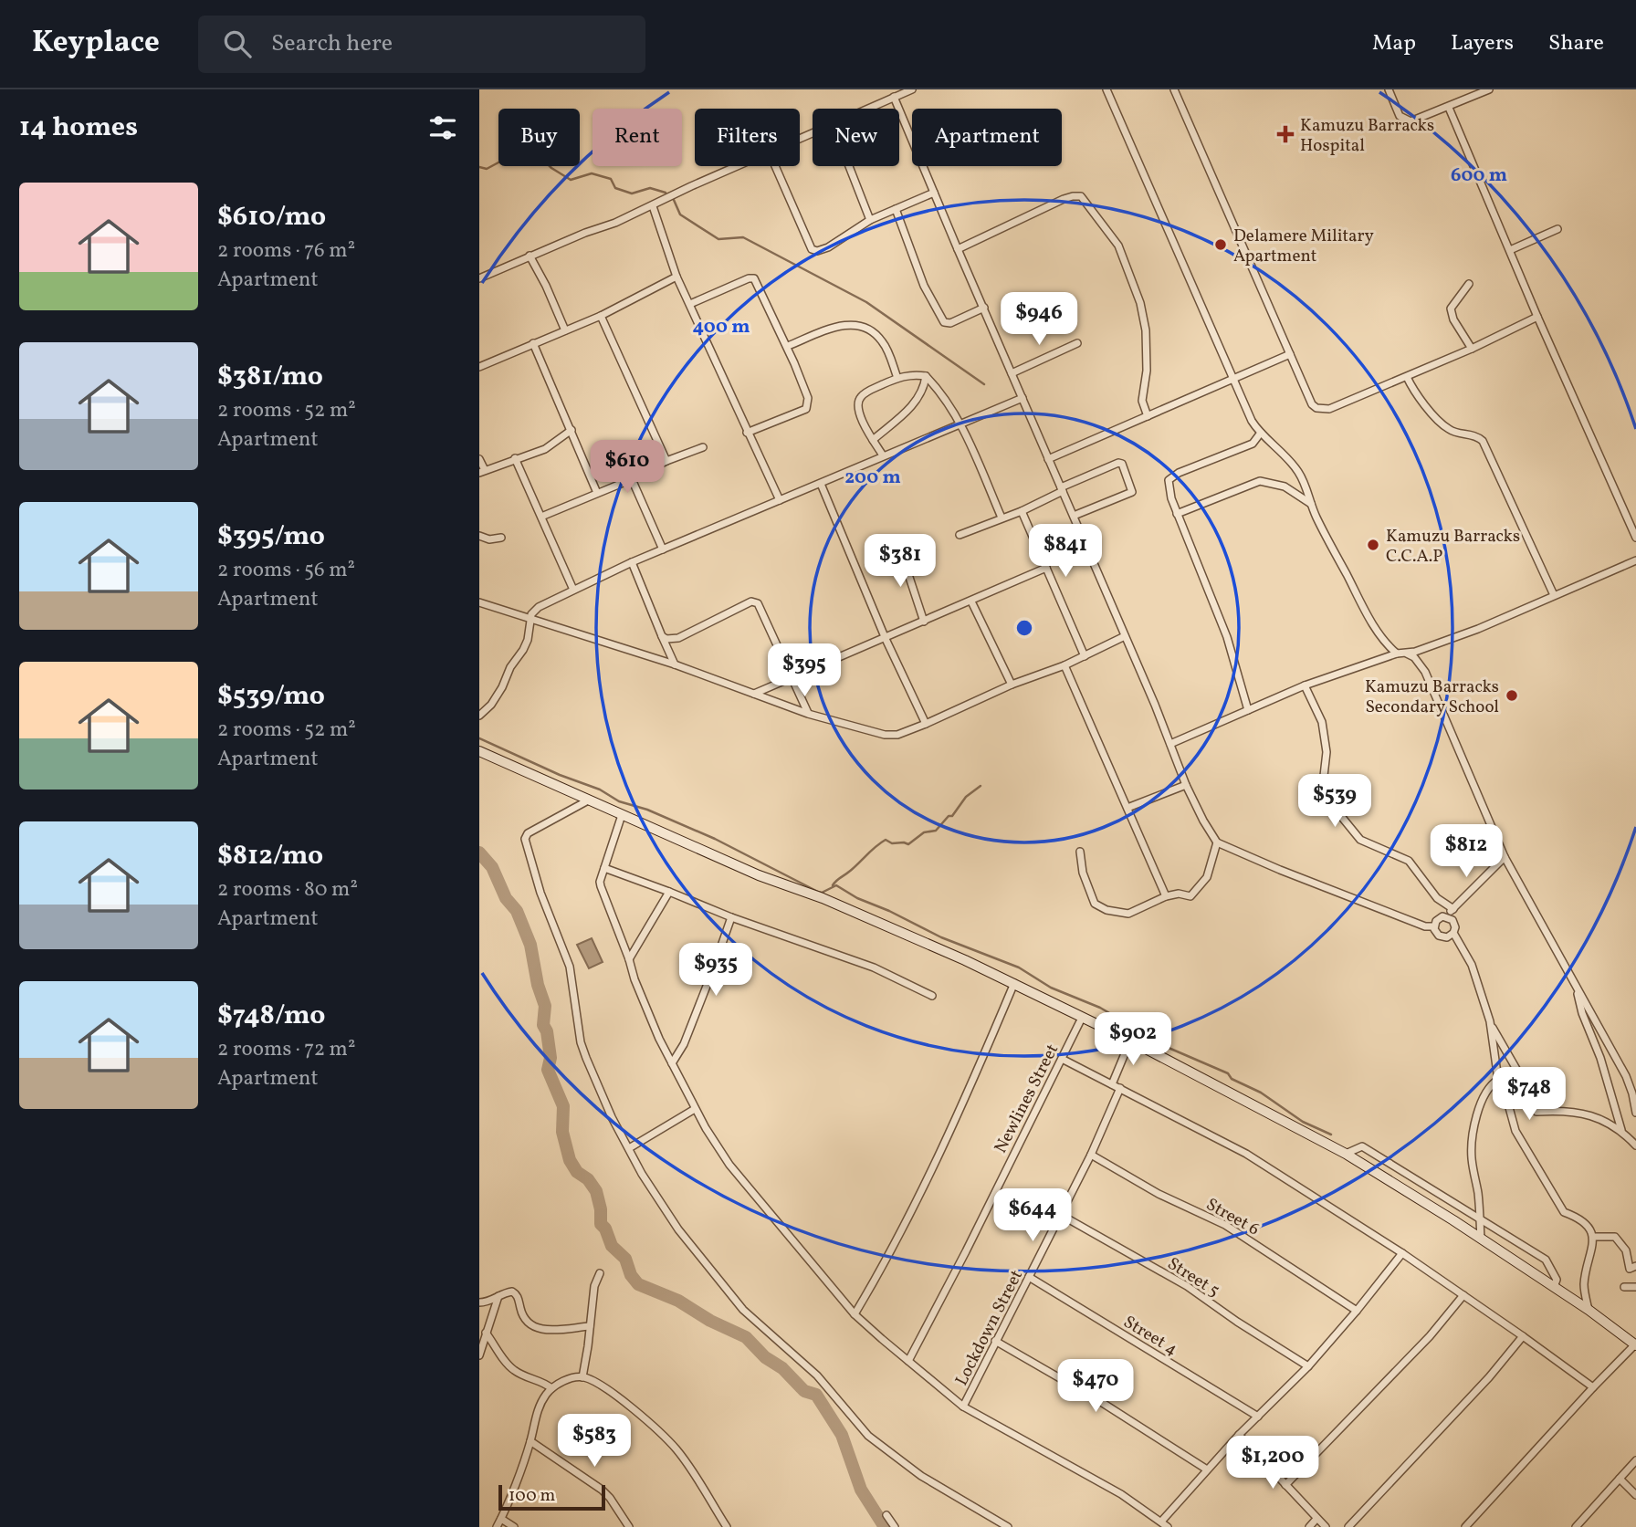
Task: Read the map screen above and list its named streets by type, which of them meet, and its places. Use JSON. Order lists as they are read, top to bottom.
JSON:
{
  "streets": {
    "street": [
      "Newlines Street",
      "Street 6",
      "Street 5",
      "Lockdown Street",
      "Street 4"
    ]
  },
  "crossings": [
    ["Street 6", "Lockdown Street"],
    ["Street 5", "Lockdown Street"],
    ["Lockdown Street", "Street 4"]
  ],
  "places": {
    "health": ["Kamuzu Barracks Hospital"],
    "other": ["Delamere Military Apartment", "Kamuzu Barracks C.C.A.P", "Kamuzu Barracks Secondary School"]
  },
  "scale_bar": "100 m",
  "page": {
    "header": "Keyplace",
    "search": "Search here",
    "nav": ["Map", "Layers", "Share"],
    "heading": "14 homes",
    "chip": [
      "Buy",
      "Rent",
      "Filters",
      "New",
      "Apartment"
    ],
    "list": [
      {
        "name": "$610/mo",
        "note": "2 rooms · 76 m² · Apartment"
      },
      {
        "name": "$381/mo",
        "note": "2 rooms · 52 m² · Apartment"
      },
      {
        "name": "$395/mo",
        "note": "2 rooms · 56 m² · Apartment"
      },
      {
        "name": "$539/mo",
        "note": "2 rooms · 52 m² · Apartment"
      },
      {
        "name": "$812/mo",
        "note": "2 rooms · 80 m² · Apartment"
      },
      {
        "name": "$748/mo",
        "note": "2 rooms · 72 m² · Apartment"
      }
    ],
    "price": [
      "$946",
      "$610",
      "$841",
      "$381",
      "$395",
      "$539",
      "$812",
      "$935",
      "$902",
      "$748",
      "$644",
      "$470",
      "$583",
      "$1,200"
    ],
    "scale": "100 m"
  },
  "rings": ["600 m", "400 m", "200 m"]
}
